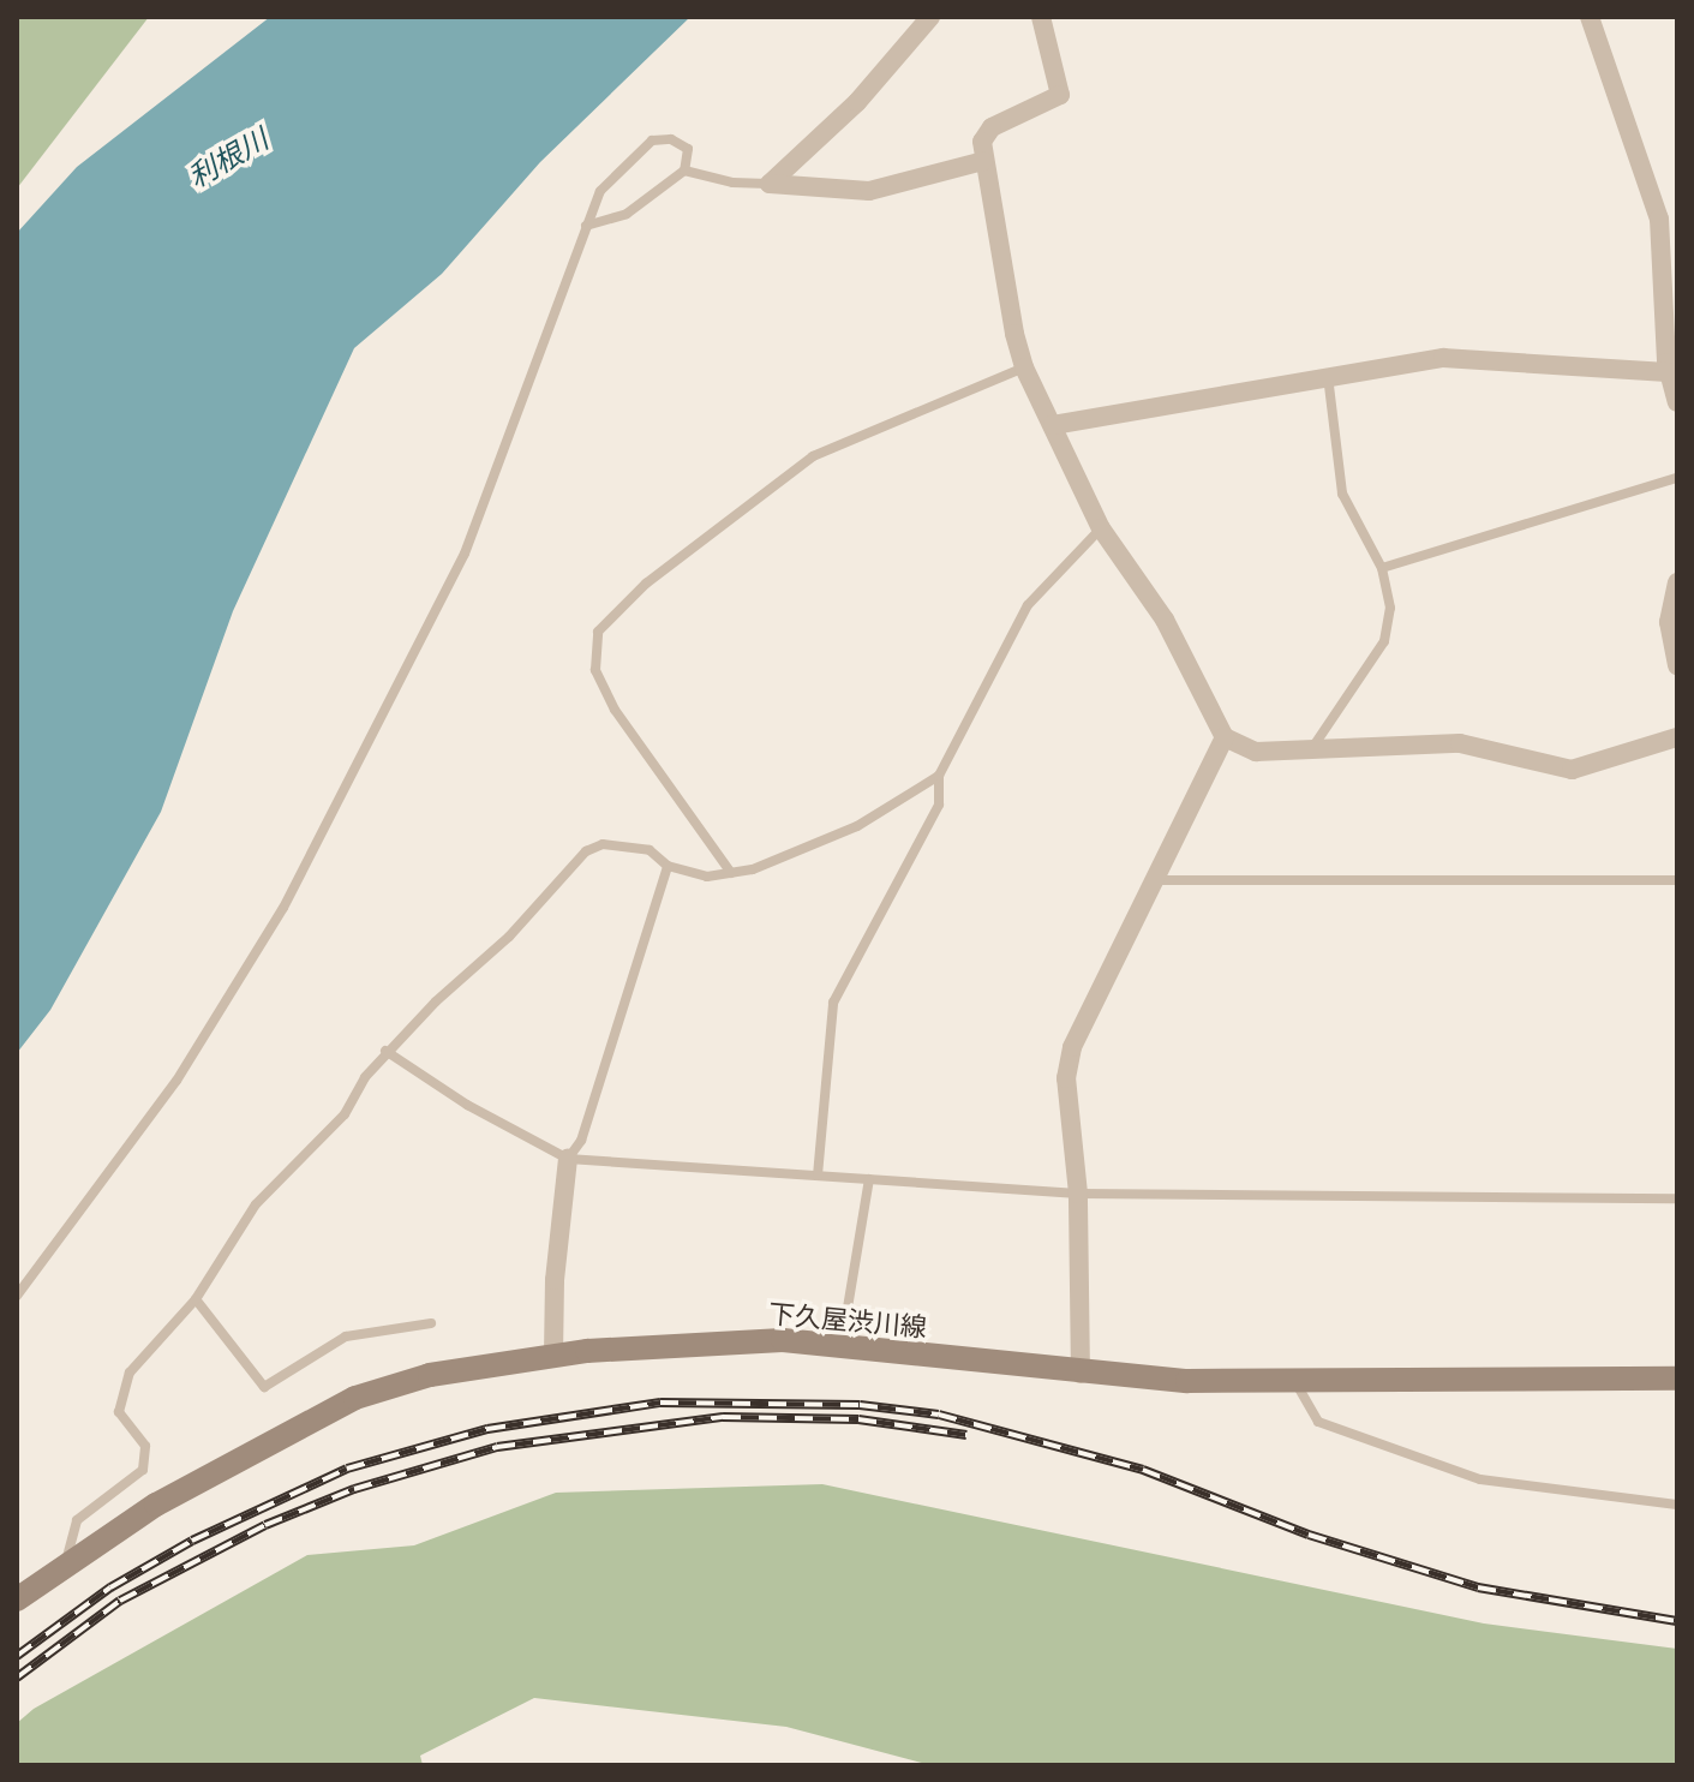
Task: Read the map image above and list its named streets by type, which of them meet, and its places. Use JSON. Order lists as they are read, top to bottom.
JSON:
{
  "streets": {
    "main road": ["下久屋渋川線"]
  },
  "water": ["利根川"]
}
